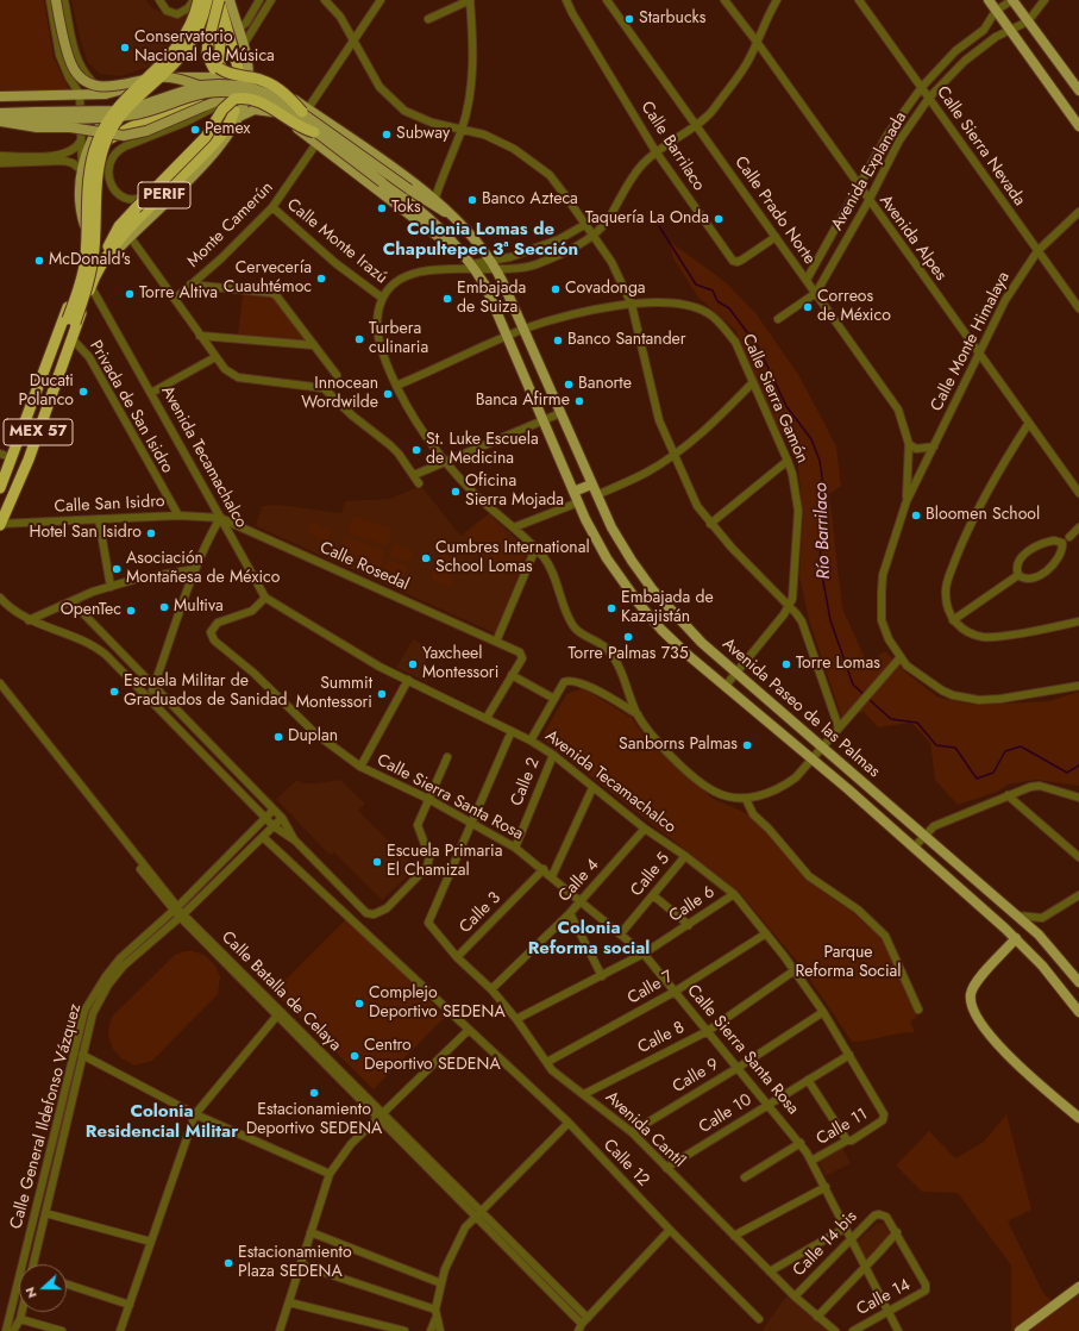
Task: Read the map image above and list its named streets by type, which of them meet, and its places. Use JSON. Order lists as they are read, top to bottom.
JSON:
{
  "streets": {
    "highway": ["PERIF", "MEX 57"],
    "main road": ["Avenida Paseo de las Palmas"],
    "street": [
      "Calle Barrilaco",
      "Calle Sierra Nevada",
      "Avenida Explanada",
      "Calle Prado Norte",
      "Monte Camerún",
      "Avenida Alpes",
      "Calle Monte Irazú",
      "Calle Monte Himalaya",
      "Calle Sierra Gamón",
      "Privada de San Isidro",
      "Avenida Tecamachalco",
      "Calle San Isidro",
      "Calle Rosedal",
      "Calle 2",
      "Calle Sierra Santa Rosa",
      "Calle 5",
      "Calle 4",
      "Calle 6",
      "Calle 3",
      "Calle 7",
      "Calle Batalla de Celaya",
      "Calle 8",
      "Calle 9",
      "Calle 10",
      "Calle General Ildefonso Vázquez",
      "Calle 11",
      "Avenida Cantíl",
      "Calle 12",
      "Calle 14 bis",
      "Calle 14"
    ]
  },
  "crossings": [
    ["Calle Barrilaco", "Calle Prado Norte"],
    ["Calle Sierra Nevada", "Avenida Explanada"],
    ["Calle Sierra Nevada", "Calle Monte Himalaya"],
    ["Avenida Explanada", "Calle Prado Norte"],
    ["Avenida Explanada", "Avenida Alpes"],
    ["PERIF", "MEX 57"],
    ["PERIF", "Avenida Tecamachalco"],
    ["Calle Prado Norte", "Calle Monte Himalaya"],
    ["Monte Camerún", "Calle Monte Irazú"],
    ["Monte Camerún", "Avenida Paseo de las Palmas"],
    ["Avenida Alpes", "Calle Monte Himalaya"],
    ["Calle Sierra Gamón", "Avenida Paseo de las Palmas"],
    ["Privada de San Isidro", "MEX 57"],
    ["Privada de San Isidro", "Calle San Isidro"],
    ["MEX 57", "Avenida Tecamachalco"],
    ["MEX 57", "Calle San Isidro"],
    ["Avenida Tecamachalco", "Calle San Isidro"],
    ["Avenida Tecamachalco", "Calle Rosedal"],
    ["Avenida Tecamachalco", "Calle 2"],
    ["Avenida Tecamachalco", "Calle Sierra Santa Rosa"],
    ["Avenida Tecamachalco", "Calle 5"],
    ["Avenida Tecamachalco", "Calle 4"],
    ["Avenida Tecamachalco", "Calle 6"],
    ["Avenida Tecamachalco", "Calle 7"],
    ["Avenida Tecamachalco", "Calle 8"],
    ["Avenida Tecamachalco", "Calle 9"],
    ["Avenida Tecamachalco", "Calle 10"],
    ["Avenida Tecamachalco", "Calle 11"],
    ["Calle San Isidro", "Calle Rosedal"],
    ["Calle 2", "Calle Sierra Santa Rosa"],
    ["Calle Sierra Santa Rosa", "Calle 5"],
    ["Calle Sierra Santa Rosa", "Calle 4"],
    ["Calle Sierra Santa Rosa", "Calle 6"],
    ["Calle Sierra Santa Rosa", "Calle 3"],
    ["Calle Sierra Santa Rosa", "Calle 7"],
    ["Calle Sierra Santa Rosa", "Calle 8"],
    ["Calle Sierra Santa Rosa", "Calle 9"],
    ["Calle Sierra Santa Rosa", "Calle 10"],
    ["Calle Sierra Santa Rosa", "Calle 11"],
    ["Calle Sierra Santa Rosa", "Avenida Cantíl"],
    ["Calle Sierra Santa Rosa", "Calle 14 bis"],
    ["Calle Sierra Santa Rosa", "Calle 14"],
    ["Calle 4", "Avenida Cantíl"],
    ["Calle 6", "Avenida Cantíl"],
    ["Calle 3", "Avenida Cantíl"],
    ["Calle 7", "Avenida Cantíl"],
    ["Calle Batalla de Celaya", "Calle General Ildefonso Vázquez"],
    ["Calle 8", "Avenida Cantíl"],
    ["Calle 9", "Avenida Cantíl"],
    ["Calle 10", "Avenida Cantíl"],
    ["Calle General Ildefonso Vázquez", "Calle 12"],
    ["Avenida Cantíl", "Calle 14 bis"],
    ["Calle 14 bis", "Calle 14"]
  ],
  "districts": ["Colonia Lomas de Chapultepec 3ª Sección", "Colonia Reforma social", "Colonia Residencial Militar"],
  "water": ["Río Barrilaco"],
  "parks": ["Parque Reforma Social"],
  "places": [
    "Starbucks",
    "Conservatorio Nacional de Música",
    "Pemex",
    "Subway",
    "Banco Azteca",
    "Toks",
    "Taquería La Onda",
    "McDonald's",
    "Cervecería Cuauhtémoc",
    "Covadonga",
    "Torre Altiva",
    "Embajada de Suiza",
    "Correos de México",
    "Turbera culinaria",
    "Banco Santander",
    "Banorte",
    "Ducati Polanco",
    "Innocean Wordwilde",
    "Banca Afirme",
    "St. Luke Escuela de Medicina",
    "Oficina Sierra Mojada",
    "Bloomen School",
    "Hotel San Isidro",
    "Cumbres International School Lomas",
    "Asociación Montañesa de México",
    "Multiva",
    "Embajada de Kazajistán",
    "OpenTec",
    "Torre Palmas 735",
    "Yaxcheel Montessori",
    "Torre Lomas",
    "Escuela Militar de Graduados de Sanidad",
    "Summit Montessori",
    "Duplan",
    "Sanborns Palmas",
    "Escuela Primaria El Chamizal",
    "Complejo Deportivo SEDENA",
    "Centro Deportivo SEDENA",
    "Estacionamiento Deportivo SEDENA",
    "Estacionamiento Plaza SEDENA"
  ],
  "north": "left"
}
